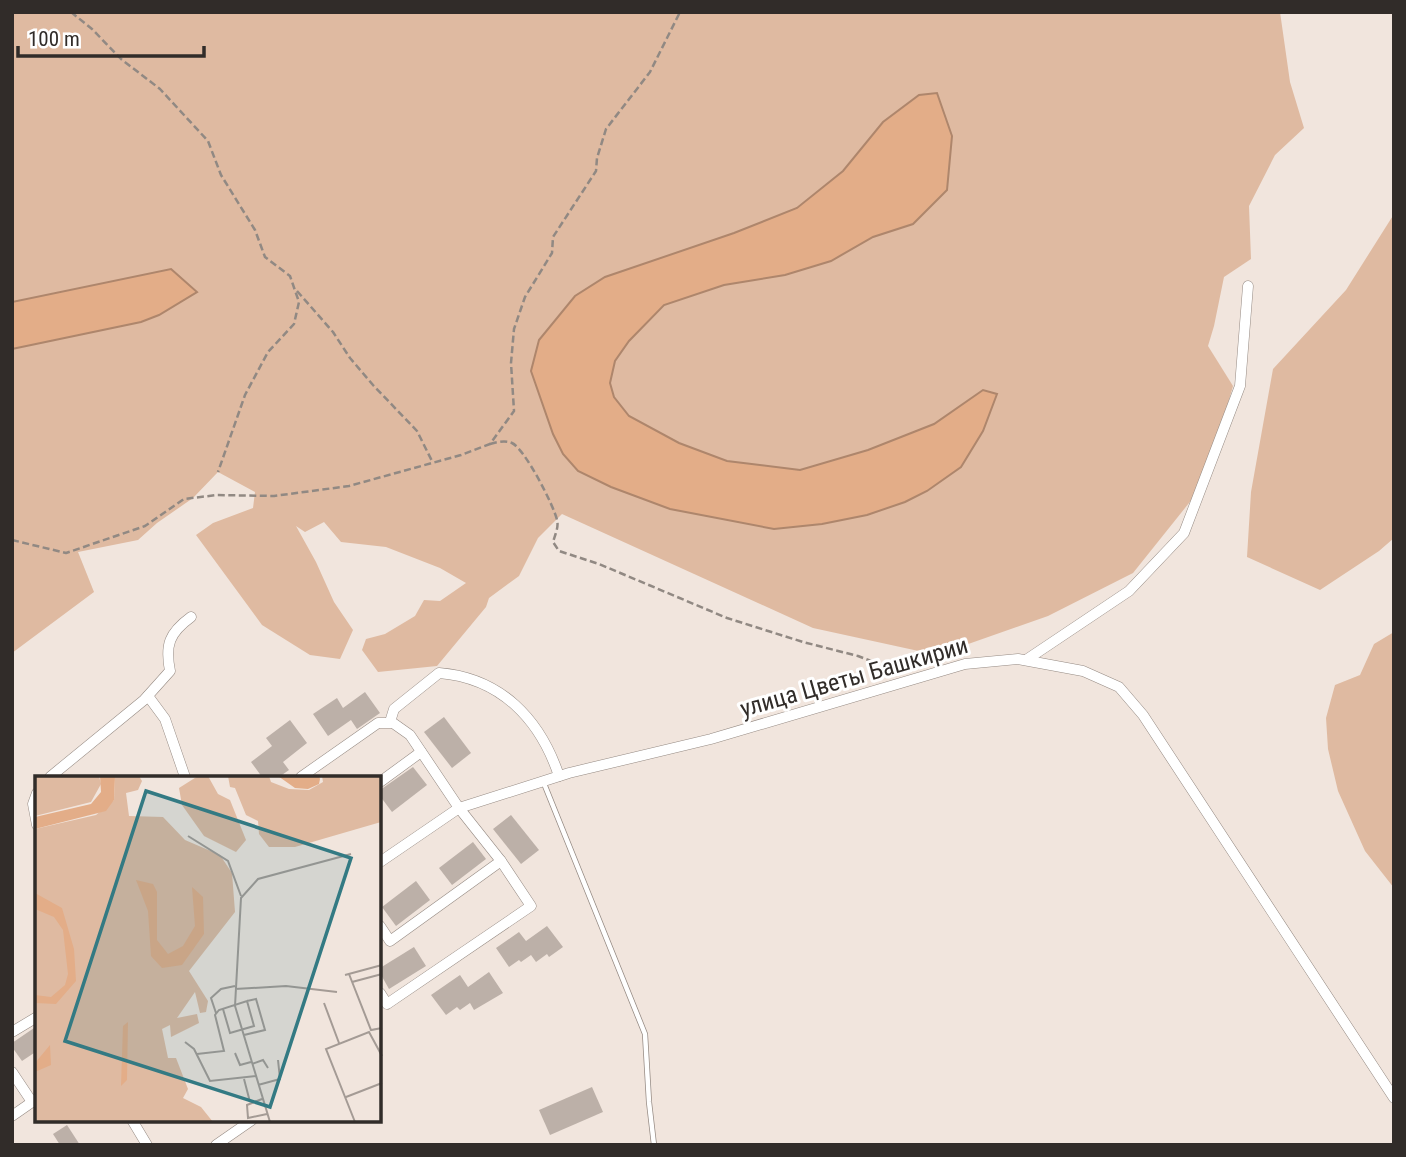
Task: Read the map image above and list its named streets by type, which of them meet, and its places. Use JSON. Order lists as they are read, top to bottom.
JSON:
{
  "streets": {
    "street": ["улица Цветы Башкирии"]
  },
  "scale_bar": "100 m"
}
